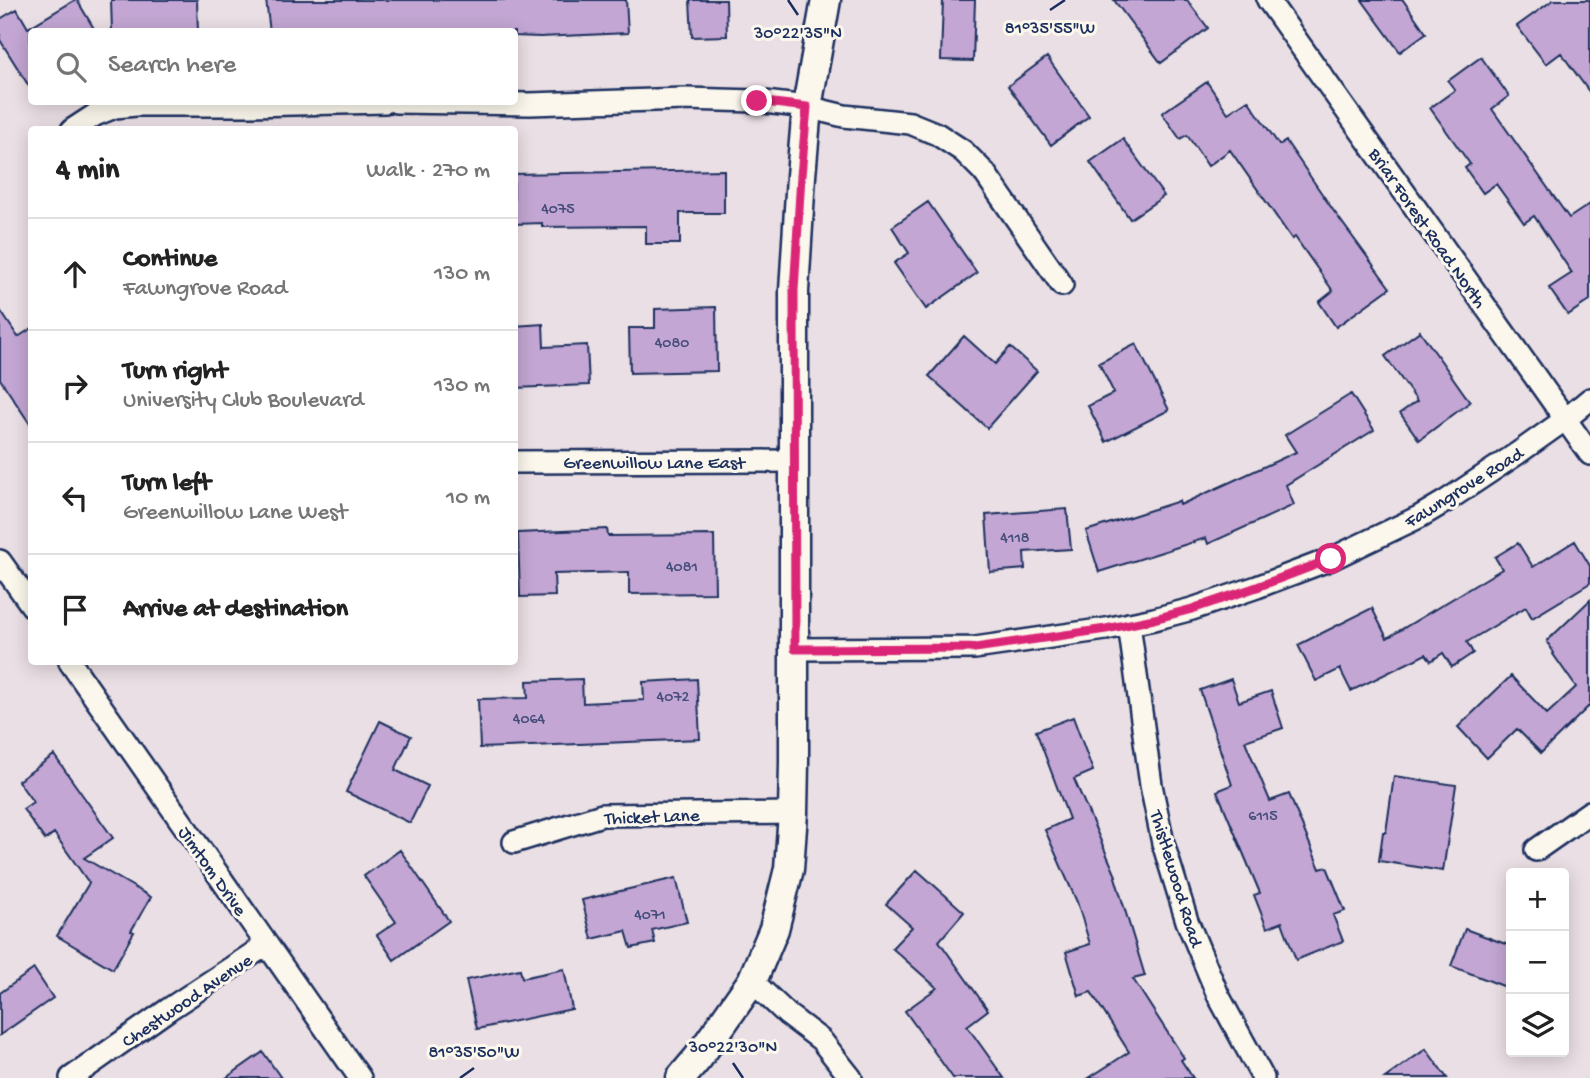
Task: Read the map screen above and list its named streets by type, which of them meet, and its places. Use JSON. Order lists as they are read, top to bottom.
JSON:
{
  "streets": {
    "street": [
      "Briar Forest Road North",
      "Greenwillow Lane East",
      "Fawngrove Road",
      "Thicket Lane",
      "Jimtom Drive",
      "Thistlewood Road",
      "Chestwood Avenue"
    ]
  },
  "crossings": [
    ["Briar Forest Road North", "Fawngrove Road"],
    ["Fawngrove Road", "Thistlewood Road"],
    ["Jimtom Drive", "Chestwood Avenue"]
  ],
  "house_numbers": [
    "4075",
    "4080",
    "4118",
    "4081",
    "4072",
    "4064",
    "6115",
    "4071"
  ],
  "page": {
    "search": "Search here",
    "heading": ["4 min", "Walk · 270 m"],
    "list": [
      ["Continue", "Fawngrove Road", "130 m"],
      ["Turn right", "University Club Boulevard", "130 m"],
      ["Turn left", "Greenwillow Lane West", "10 m"],
      "Arrive at destination"
    ],
    "map_buttons": ["+", "−"]
  },
  "coordinates": [
    "81°35'55\"W",
    "30°22'35\"N",
    "30°22'30\"N",
    "81°35'50\"W"
  ]
}
